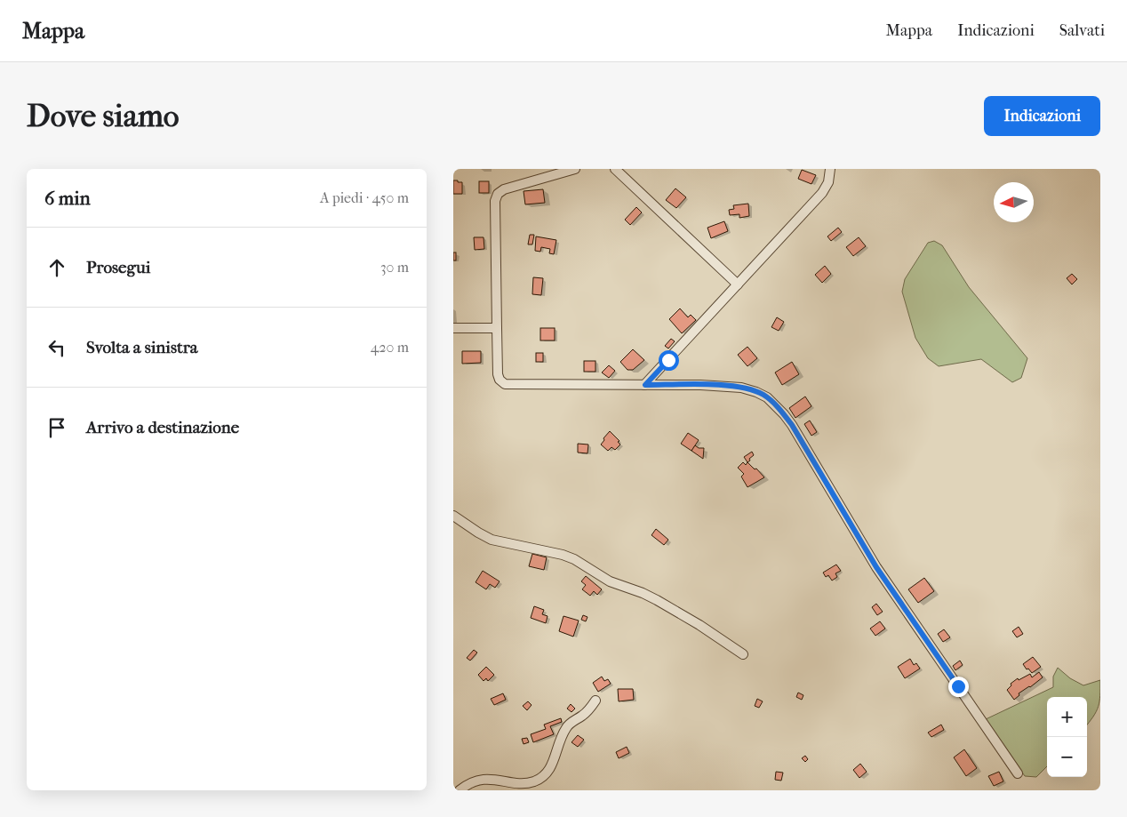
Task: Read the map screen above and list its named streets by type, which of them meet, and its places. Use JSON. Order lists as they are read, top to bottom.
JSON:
{
  "north": "left",
  "page": {
    "header": "Mappa",
    "nav": ["Mappa", "Indicazioni", "Salvati"],
    "buttons": "Indicazioni",
    "title": "Dove siamo",
    "heading": ["6 min", "A piedi · 450 m"],
    "list": [
      ["Prosegui", "30 m"],
      ["Svolta a sinistra", "420 m"],
      "Arrivo a destinazione"
    ],
    "map_buttons": ["+", "−"]
  }
}
